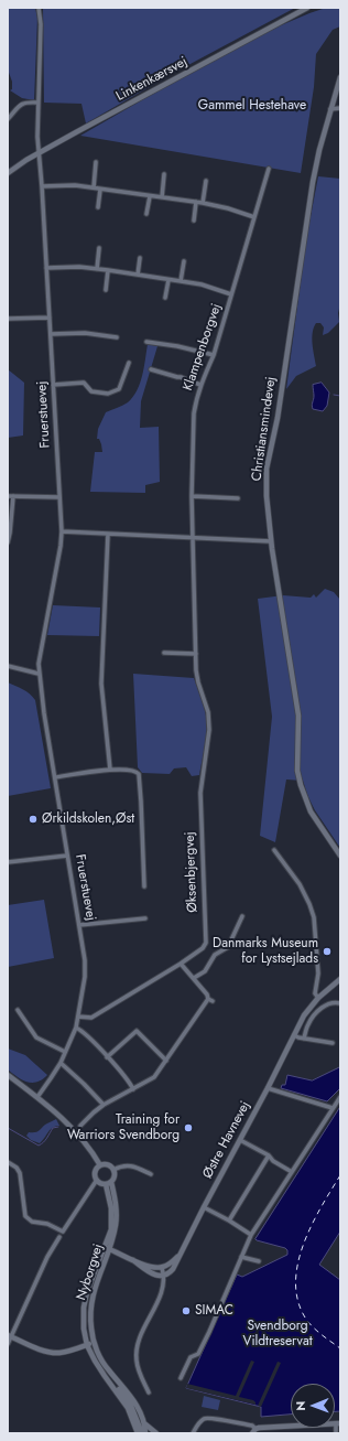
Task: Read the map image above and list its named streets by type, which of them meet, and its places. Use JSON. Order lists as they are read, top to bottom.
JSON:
{
  "streets": {
    "street": [
      "Linkenkærsvej",
      "Klampenborgvej",
      "Fruerstuevej",
      "Christiansmindevej",
      "Øksenbjergvej",
      "Østre Havnevej",
      "Nyborgvej"
    ]
  },
  "crossings": [
    ["Linkenkærsvej", "Fruerstuevej"],
    ["Klampenborgvej", "Øksenbjergvej"],
    ["Fruerstuevej", "Øksenbjergvej"]
  ],
  "parks": ["Gammel Hestehave", "Svendborg Vildtreservat"],
  "places": [
    "Ørkildskolen,Øst",
    "Danmarks Museum for Lystsejlads",
    "Training for Warriors Svendborg",
    "SIMAC"
  ],
  "north": "left"
}
